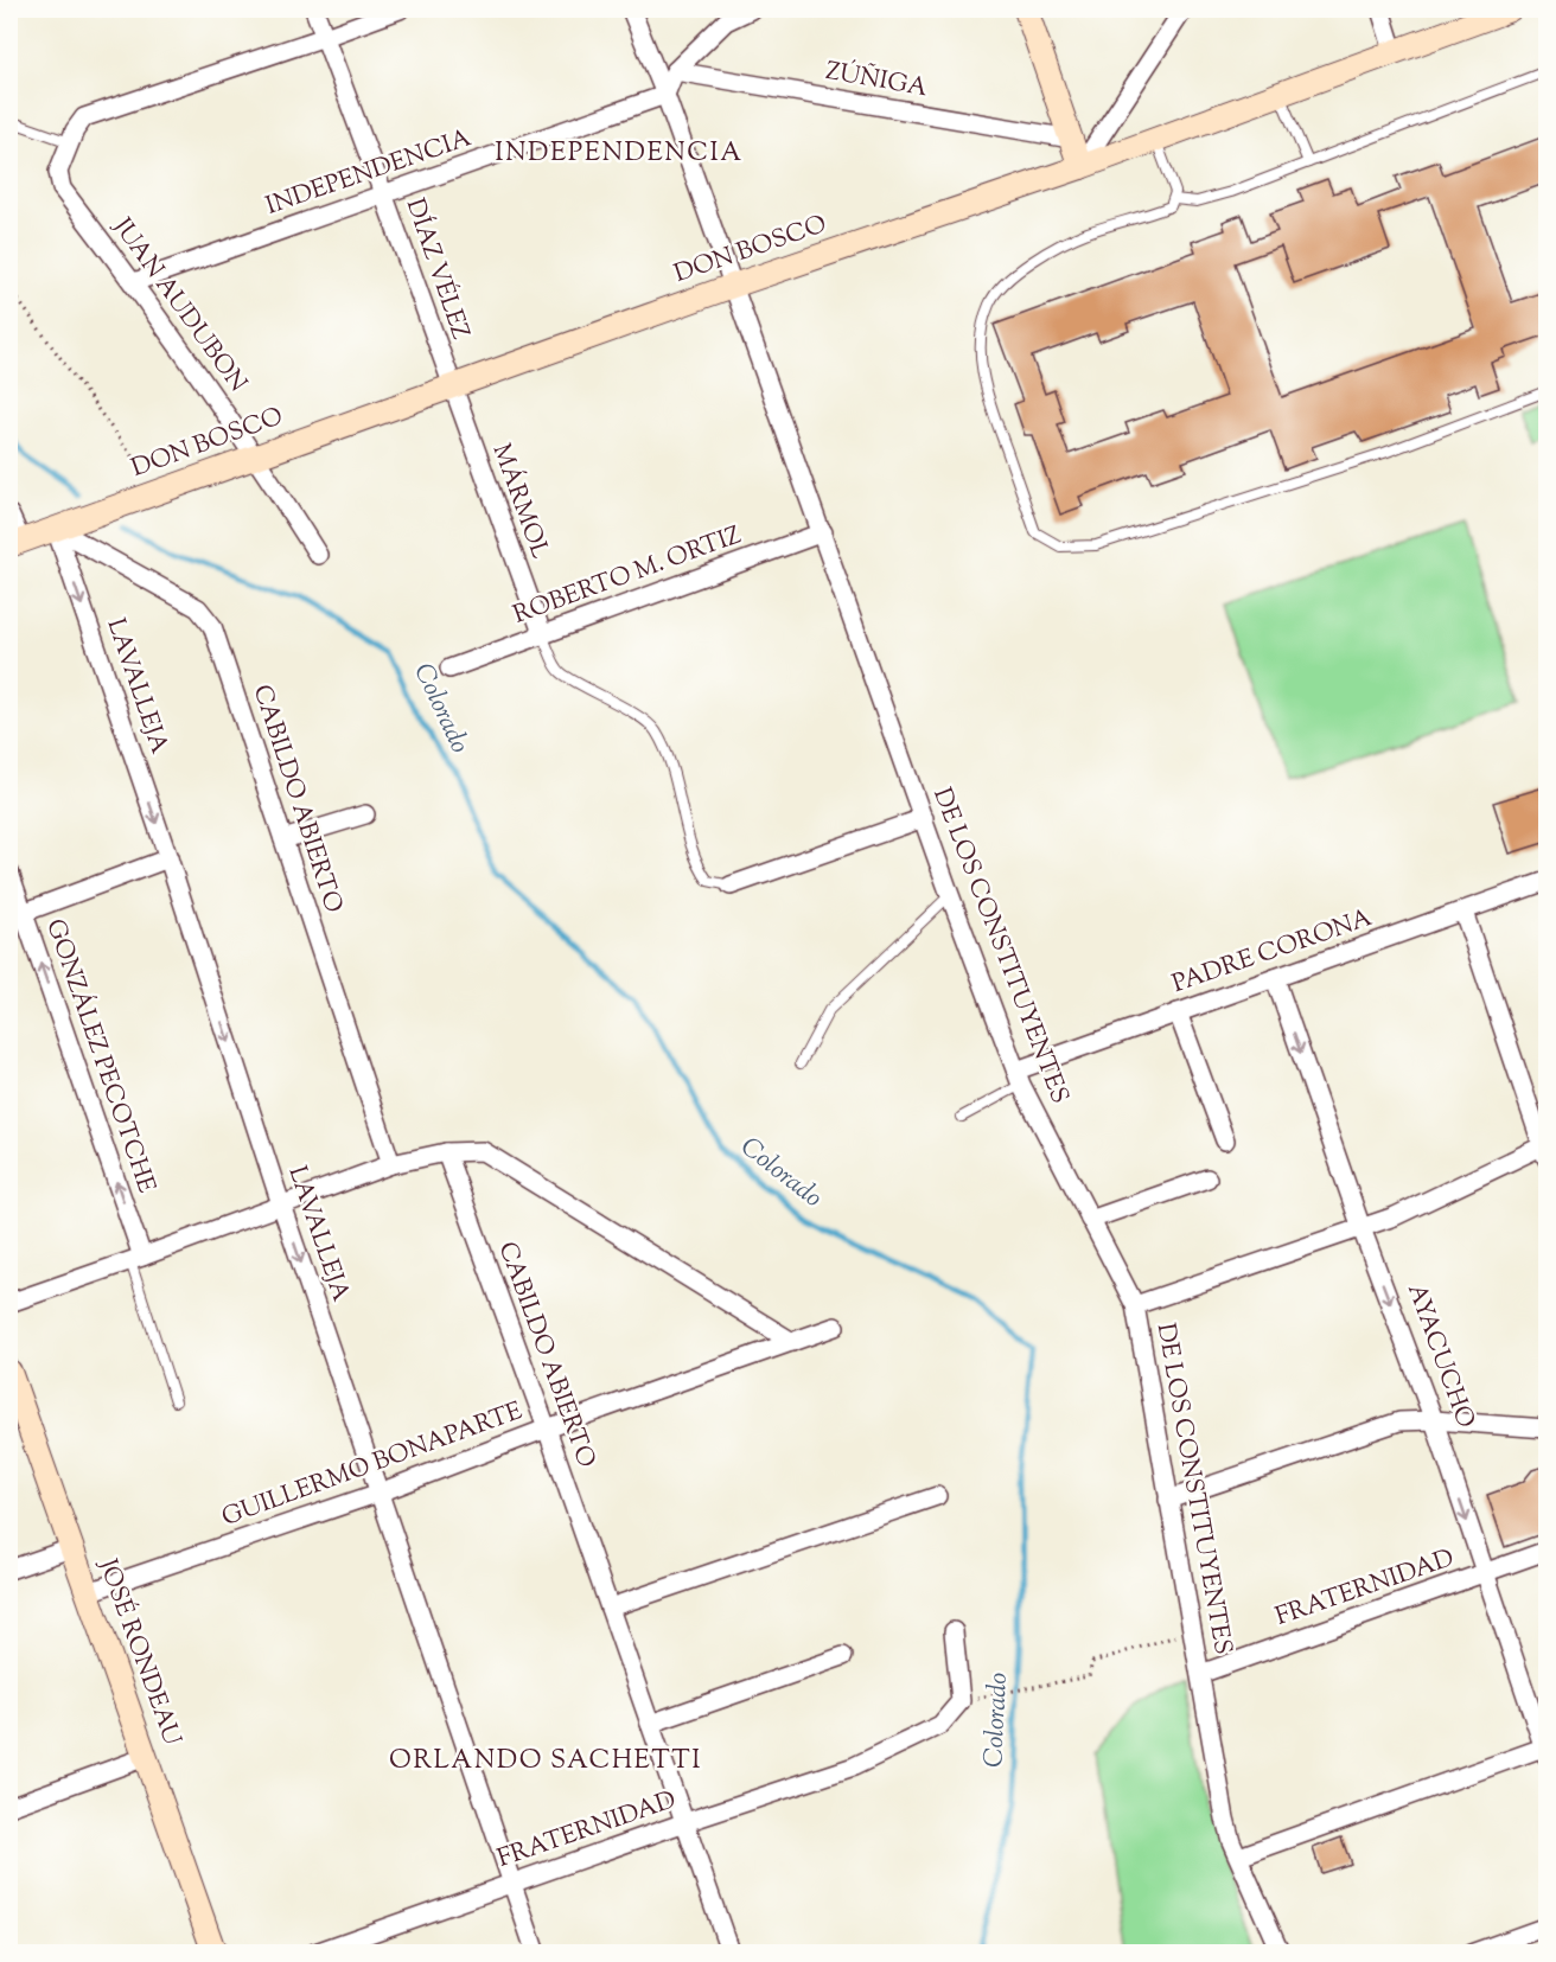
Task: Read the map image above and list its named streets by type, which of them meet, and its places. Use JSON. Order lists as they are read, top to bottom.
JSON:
{
  "streets": {
    "main road": ["DON BOSCO", "JOSÉ RONDEAU"],
    "street": [
      "ZÚÑIGA",
      "INDEPENDENCIA",
      "DÍAZ VÉLEZ",
      "JUAN AUDUBON",
      "MÁRMOL",
      "ROBERTO M. ORTIZ",
      "LAVALLEJA",
      "CABILDO ABIERTO",
      "DE LOS CONSTITUYENTES",
      "PADRE CORONA",
      "GONZÁLEZ PECOTCHE",
      "AYACUCHO",
      "GUILLERMO BONAPARTE",
      "FRATERNIDAD"
    ]
  },
  "crossings": [
    ["INDEPENDENCIA", "DÍAZ VÉLEZ"],
    ["INDEPENDENCIA", "JUAN AUDUBON"],
    ["INDEPENDENCIA", "DE LOS CONSTITUYENTES"],
    ["DON BOSCO", "DÍAZ VÉLEZ"],
    ["DON BOSCO", "JUAN AUDUBON"],
    ["DON BOSCO", "MÁRMOL"],
    ["DON BOSCO", "LAVALLEJA"],
    ["DON BOSCO", "CABILDO ABIERTO"],
    ["DON BOSCO", "DE LOS CONSTITUYENTES"],
    ["DÍAZ VÉLEZ", "JUAN AUDUBON"],
    ["DÍAZ VÉLEZ", "MÁRMOL"],
    ["MÁRMOL", "ROBERTO M. ORTIZ"],
    ["ROBERTO M. ORTIZ", "DE LOS CONSTITUYENTES"],
    ["LAVALLEJA", "CABILDO ABIERTO"],
    ["LAVALLEJA", "GUILLERMO BONAPARTE"],
    ["LAVALLEJA", "FRATERNIDAD"],
    ["CABILDO ABIERTO", "GUILLERMO BONAPARTE"],
    ["CABILDO ABIERTO", "FRATERNIDAD"],
    ["DE LOS CONSTITUYENTES", "PADRE CORONA"],
    ["DE LOS CONSTITUYENTES", "FRATERNIDAD"],
    ["PADRE CORONA", "AYACUCHO"],
    ["AYACUCHO", "FRATERNIDAD"],
    ["GUILLERMO BONAPARTE", "JOSÉ RONDEAU"]
  ],
  "one_way": ["LAVALLEJA", "GONZÁLEZ PECOTCHE", "AYACUCHO"],
  "districts": ["INDEPENDENCIA", "ORLANDO SACHETTI"],
  "water": ["Colorado"]
}
